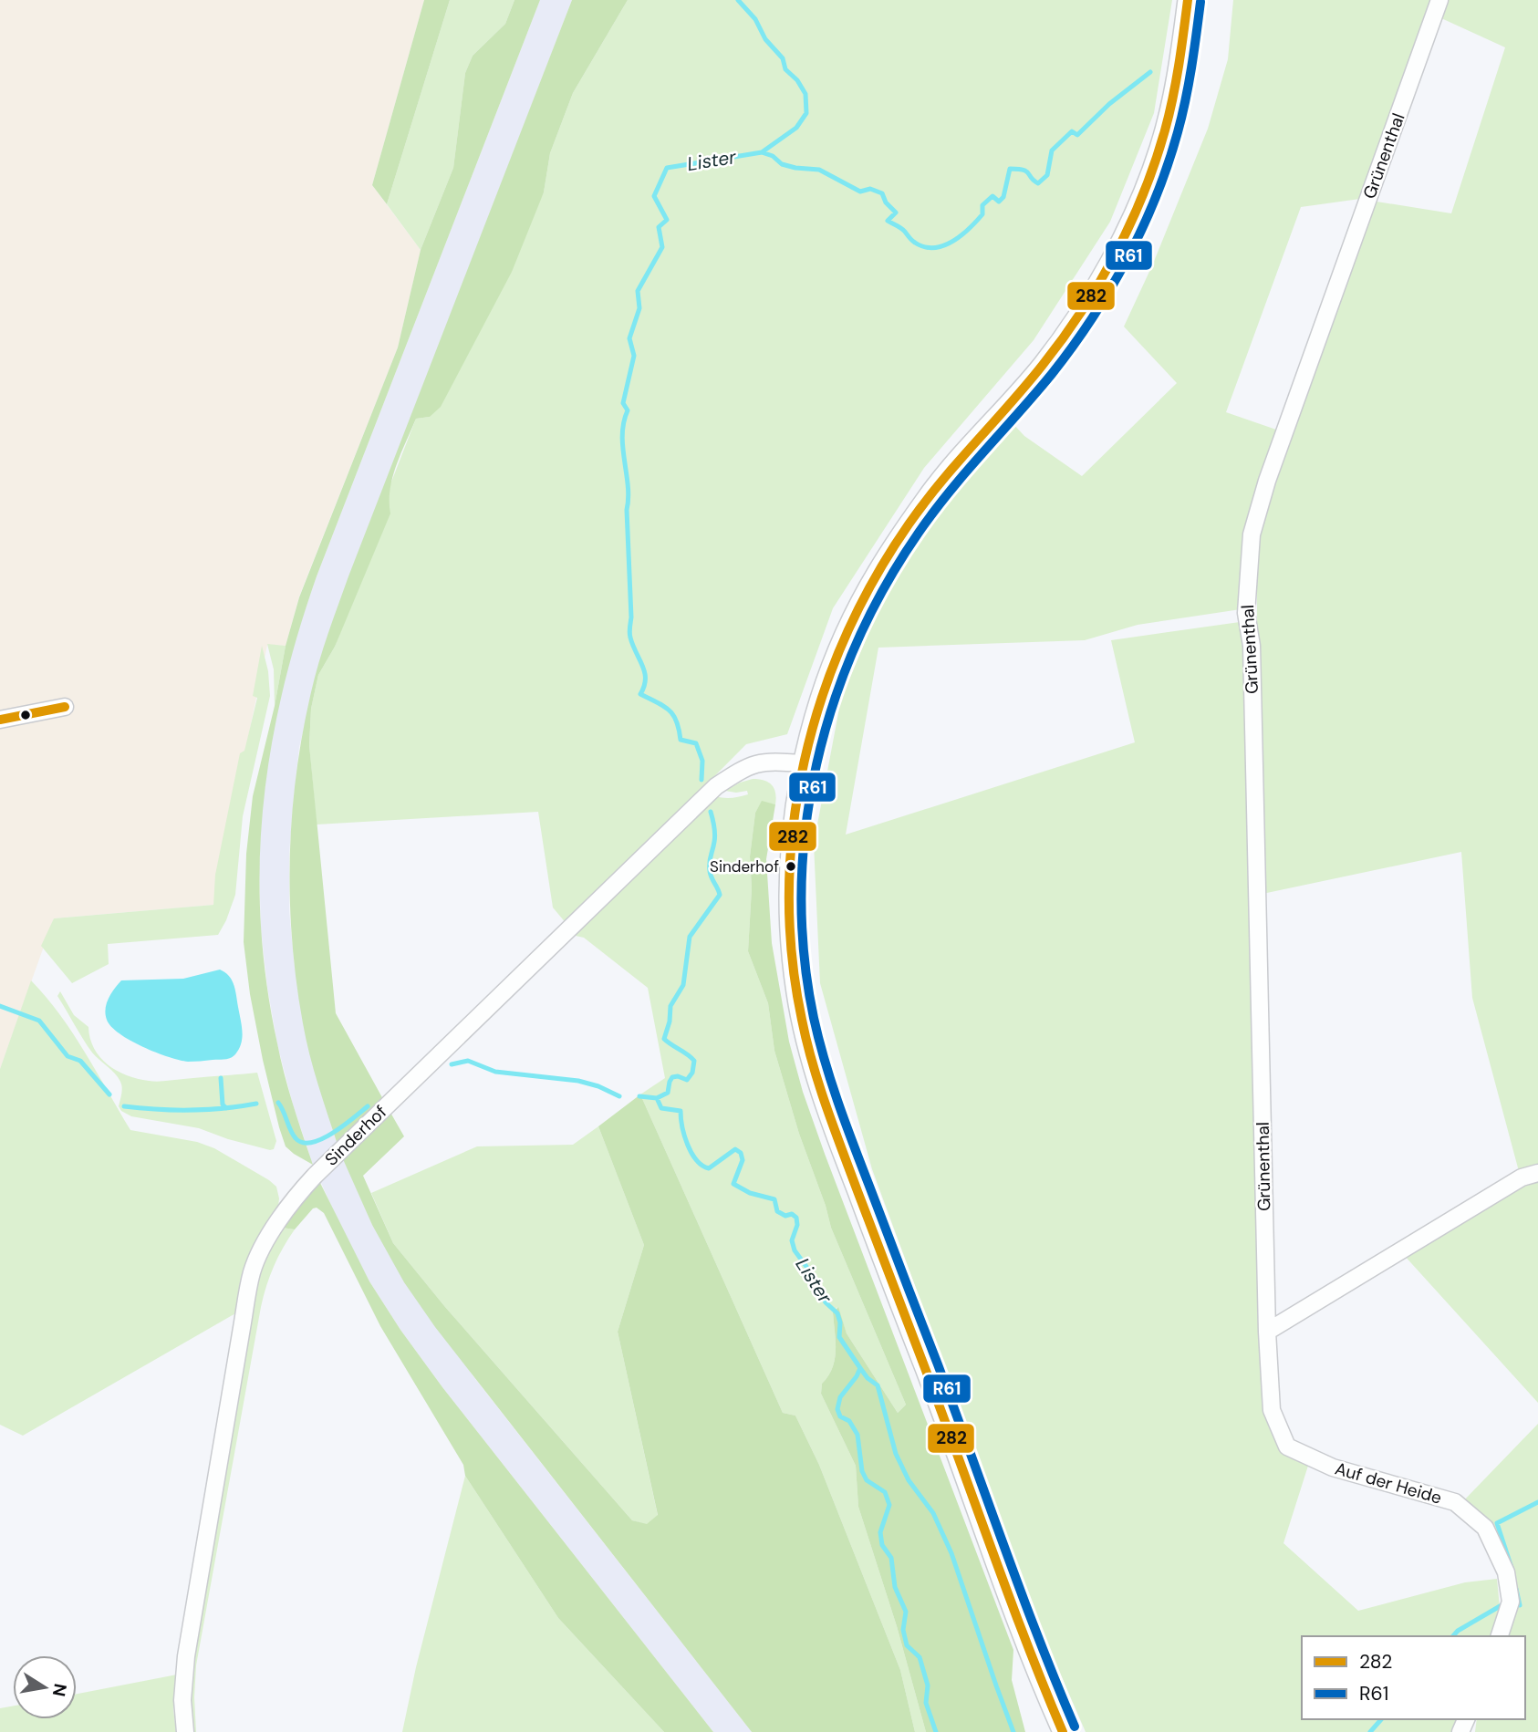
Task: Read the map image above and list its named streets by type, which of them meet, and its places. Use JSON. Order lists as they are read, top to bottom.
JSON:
{
  "streets": {
    "street": ["Grünenthal", "Sinderhof", "Auf der Heide"]
  },
  "crossings": [
    ["Grünenthal", "Auf der Heide"]
  ],
  "water": ["Lister"],
  "places": ["Sinderhof"],
  "lines": ["transit line 282", "transit line R61"],
  "legend": ["282", "R61"],
  "north": "right"
}
